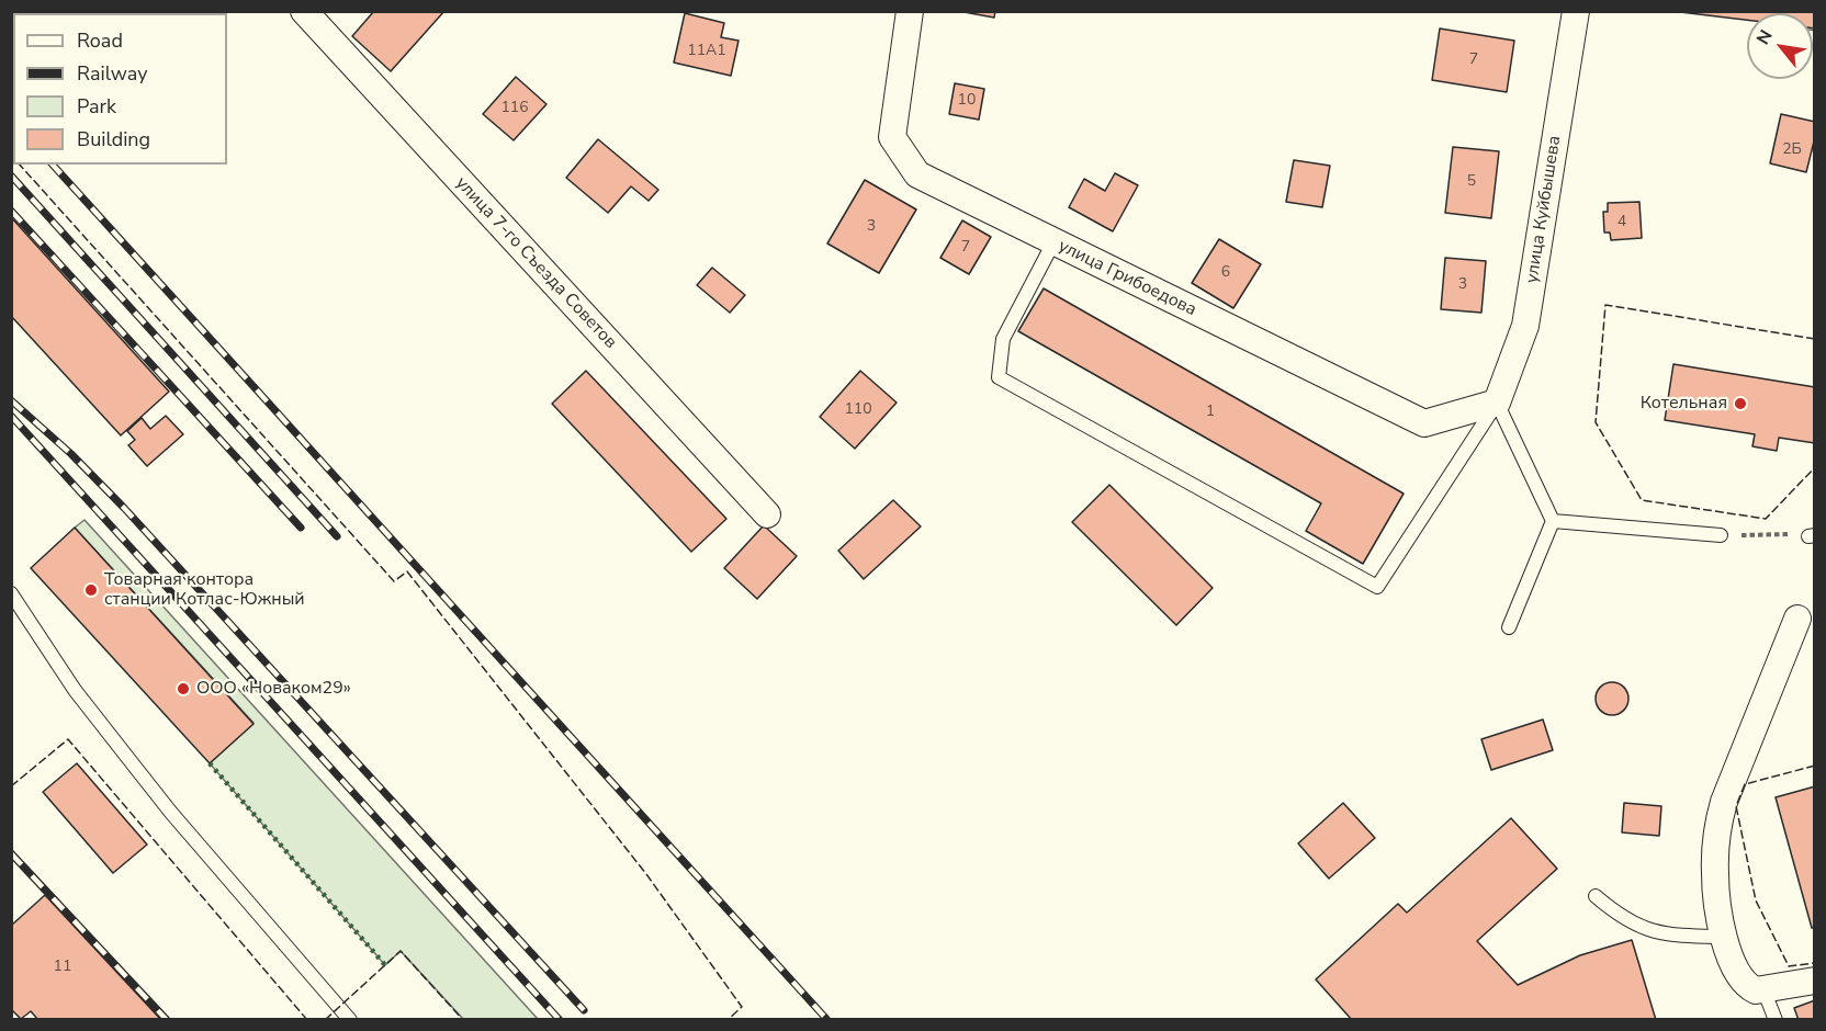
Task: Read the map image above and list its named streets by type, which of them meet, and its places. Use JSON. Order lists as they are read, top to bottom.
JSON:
{
  "streets": {
    "street": ["улица Куйбышева", "улица 7-го Съезда Советов", "улица Грибоедова"]
  },
  "crossings": [
    ["улица Куйбышева", "улица Грибоедова"]
  ],
  "places": ["Котельная", "Товарная контора станции Котлас-Южный", "ООО «Новаком29»"],
  "house_numbers": [
    "11А1",
    "7",
    "10",
    "116",
    "2Б",
    "5",
    "4",
    "3",
    "7",
    "6",
    "3",
    "110",
    "1",
    "11"
  ],
  "legend": [
    "Road",
    "Railway",
    "Park",
    "Building"
  ],
  "north": "top left"
}
